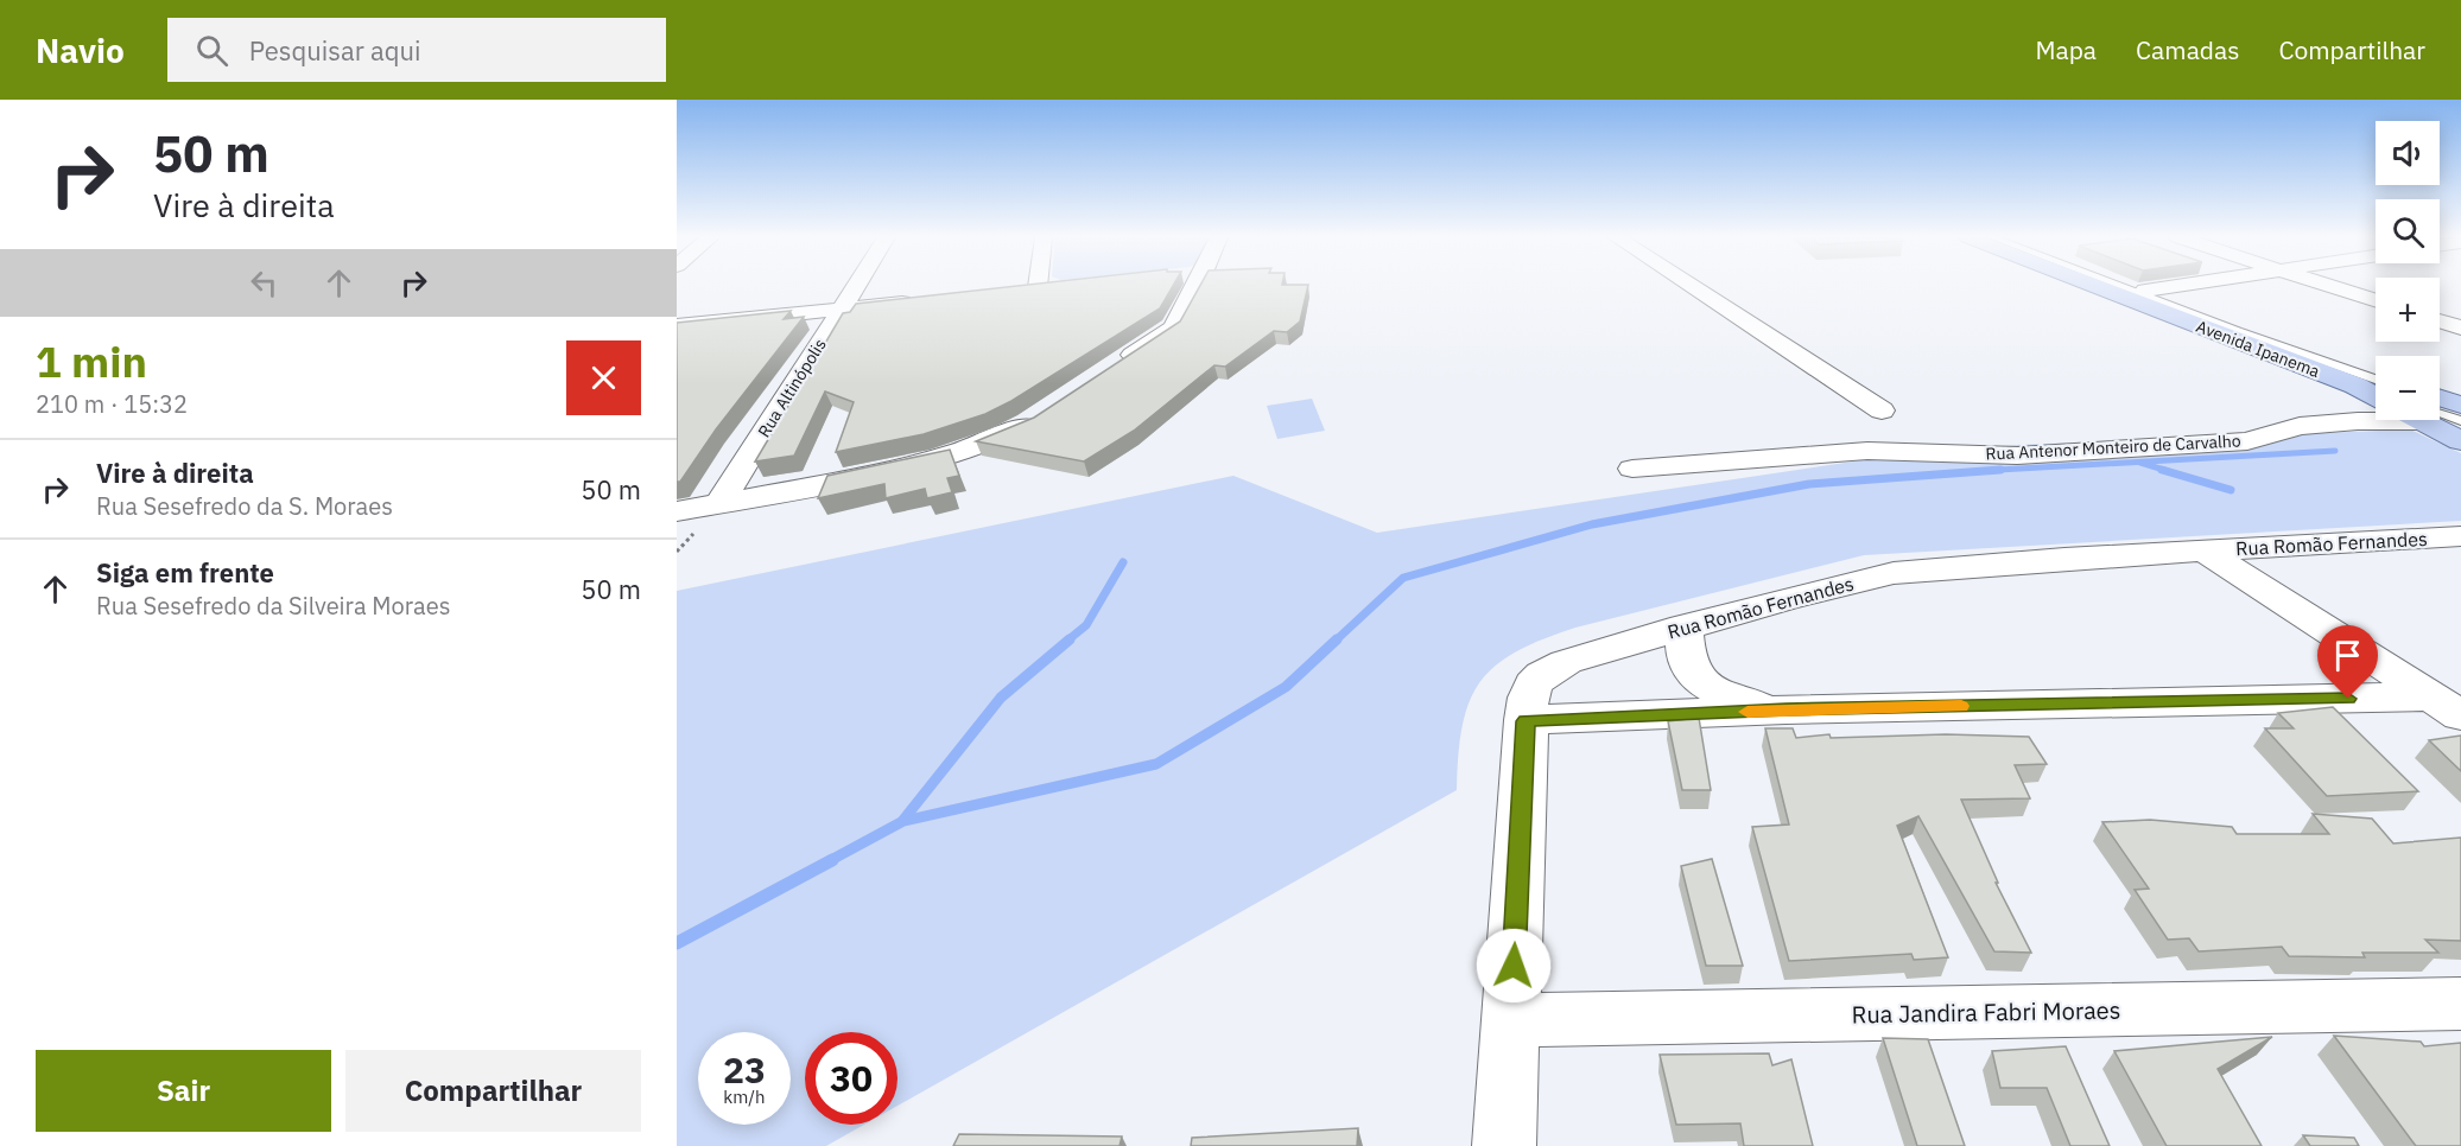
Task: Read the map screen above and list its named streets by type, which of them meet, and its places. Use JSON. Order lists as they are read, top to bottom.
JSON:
{
  "streets": {
    "main road": ["Avenida Ipanema"],
    "street": [
      "Rua Altinópolis",
      "Rua Antenor Monteiro de Carvalho",
      "Rua Romão Fernandes",
      "Rua Jandira Fabri Moraes"
    ]
  },
  "page": {
    "header": "Navio",
    "search": "Pesquisar aqui",
    "nav": ["Mapa", "Camadas", "Compartilhar"],
    "turn": ["50 m", "Vire à direita"],
    "map_buttons": ["+", "−"],
    "heading": ["1 min", "210 m · 15:32"],
    "list": [
      {
        "name": "Vire à direita",
        "note": "Rua Sesefredo da S. Moraes",
        "value": "50 m"
      },
      {
        "name": "Siga em frente",
        "note": "Rua Sesefredo da Silveira Moraes",
        "value": "50 m"
      }
    ],
    "speed": "23 km/h",
    "limit": "30",
    "buttons": ["Sair", "Compartilhar"]
  }
}
